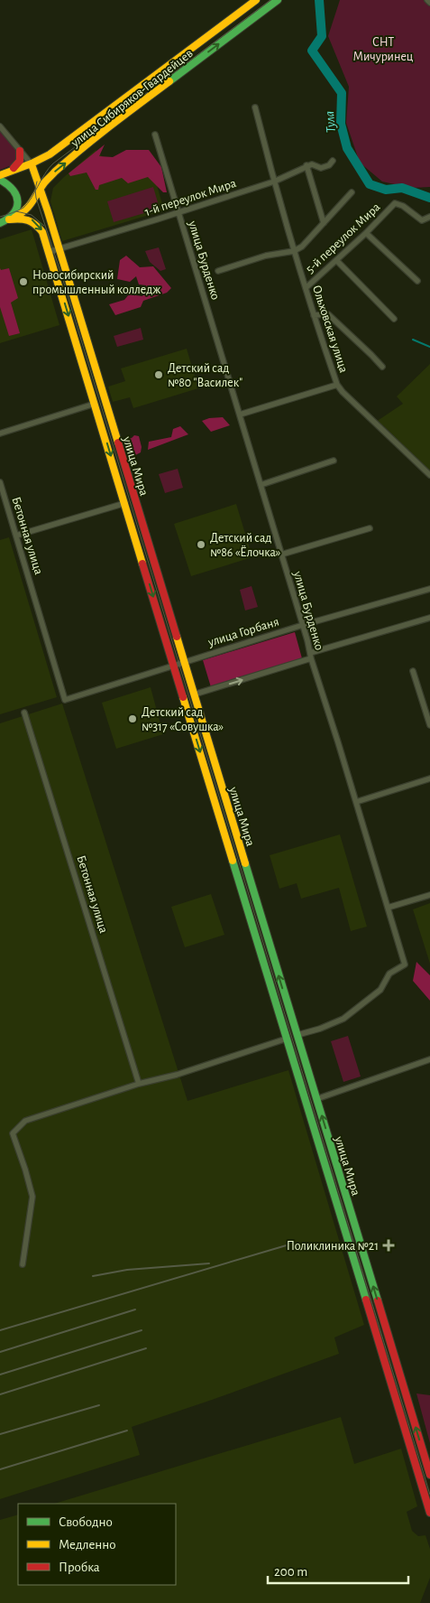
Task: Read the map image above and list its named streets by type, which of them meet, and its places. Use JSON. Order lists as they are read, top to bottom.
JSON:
{
  "streets": {
    "street": [
      "улица Сибиряков-Гвардейцев",
      "1-й переулок Мира",
      "5-й переулок Мира",
      "улица Бурденко",
      "Ольховская улица",
      "улица Мира",
      "Бетонная улица",
      "улица Горбаня"
    ]
  },
  "crossings": [
    ["улица Сибиряков-Гвардейцев", "улица Мира"],
    ["1-й переулок Мира", "улица Бурденко"],
    ["1-й переулок Мира", "Ольховская улица"],
    ["1-й переулок Мира", "улица Мира"],
    ["5-й переулок Мира", "Ольховская улица"],
    ["улица Бурденко", "улица Мира"],
    ["улица Бурденко", "улица Горбаня"],
    ["улица Мира", "улица Горбаня"],
    ["Бетонная улица", "улица Горбаня"]
  ],
  "water": ["Тула"],
  "parks": ["СНТ Мичуринец"],
  "places": {
    "other": [
      "Новосибирский промышленный колледж",
      "Детский сад №80 \"Василек\"",
      "Детский сад №86 «Ёлочка»",
      "Детский сад №317 «Совушка»"
    ],
    "health": ["Поликлиника №21"]
  },
  "legend": ["Свободно", "Медленно", "Пробка"],
  "scale_bar": "200 m"
}
